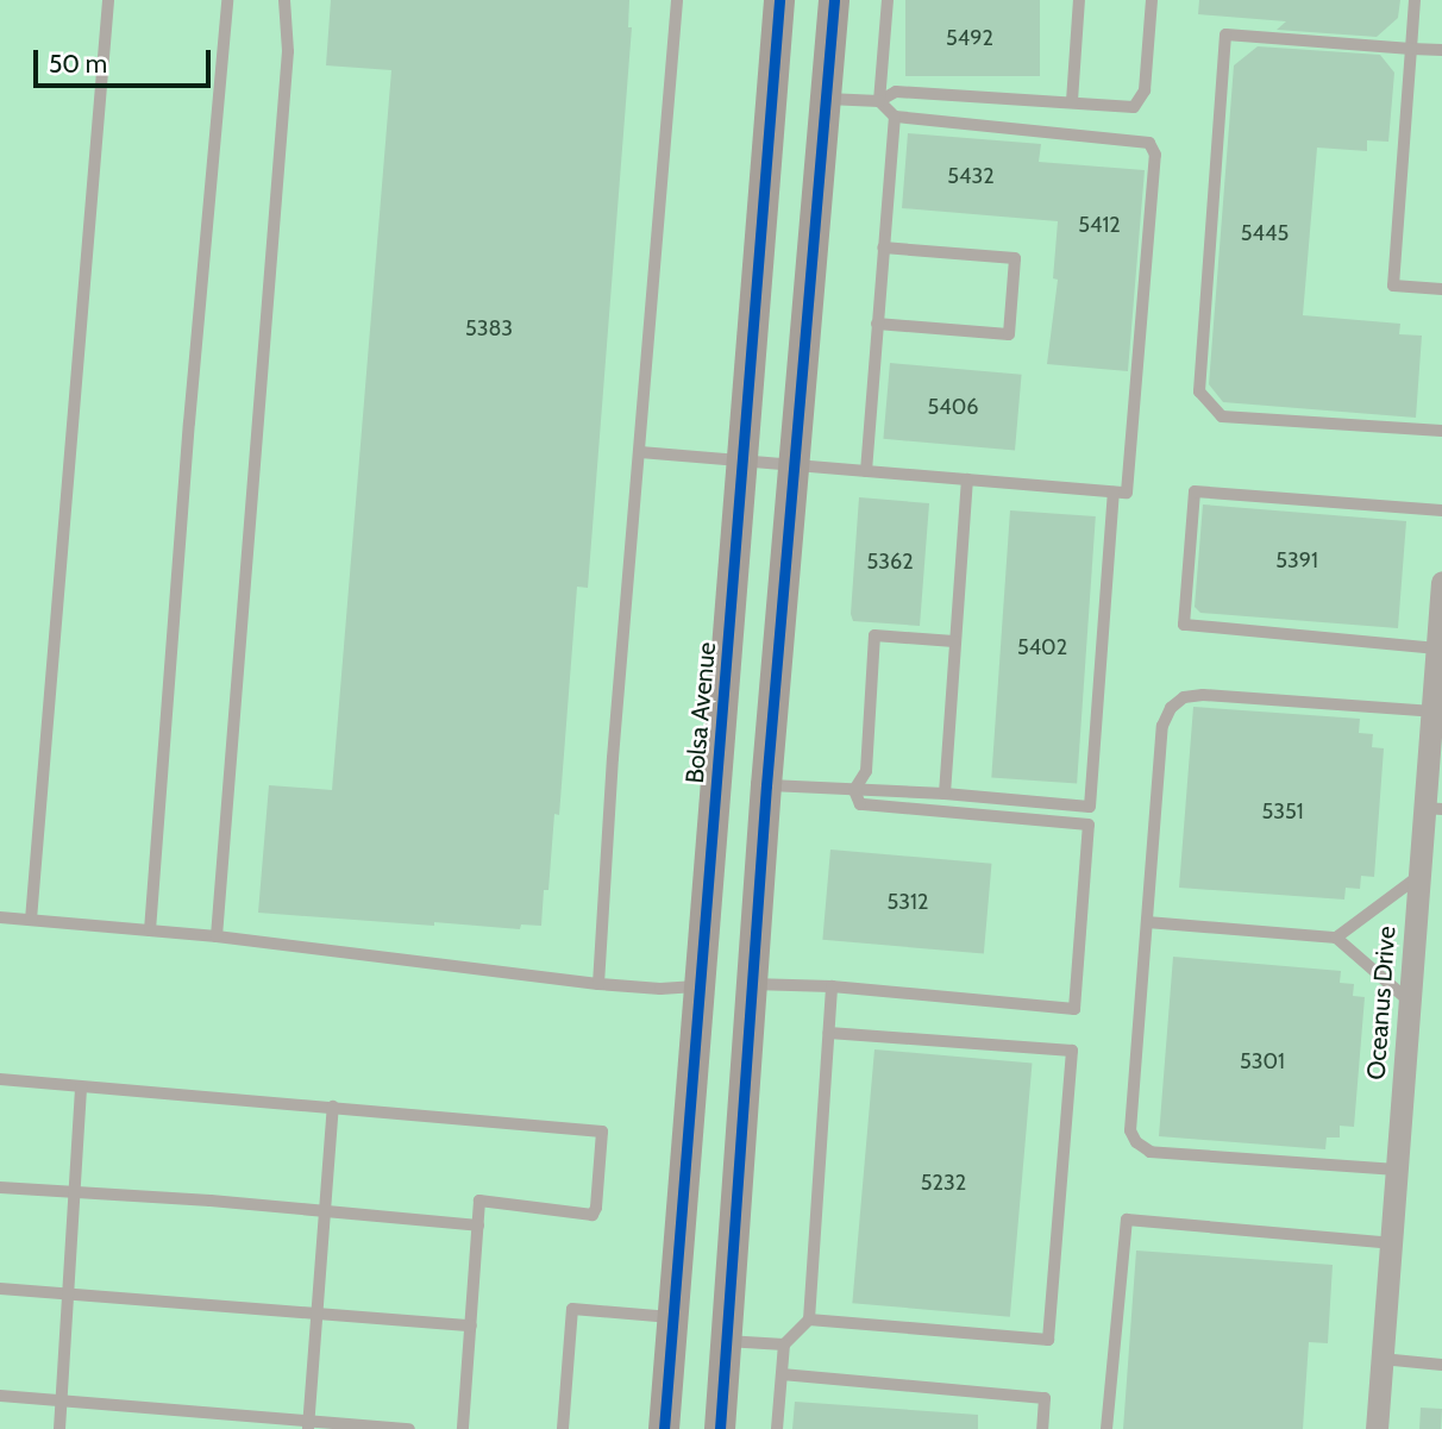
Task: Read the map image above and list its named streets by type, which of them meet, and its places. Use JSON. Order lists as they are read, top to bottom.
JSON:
{
  "streets": {
    "main road": ["Bolsa Avenue"],
    "street": ["Oceanus Drive"]
  },
  "house_numbers": [
    "5492",
    "5432",
    "5412",
    "5445",
    "5383",
    "5406",
    "5391",
    "5362",
    "5402",
    "5351",
    "5312",
    "5301",
    "5232"
  ],
  "scale_bar": "50 m"
}
